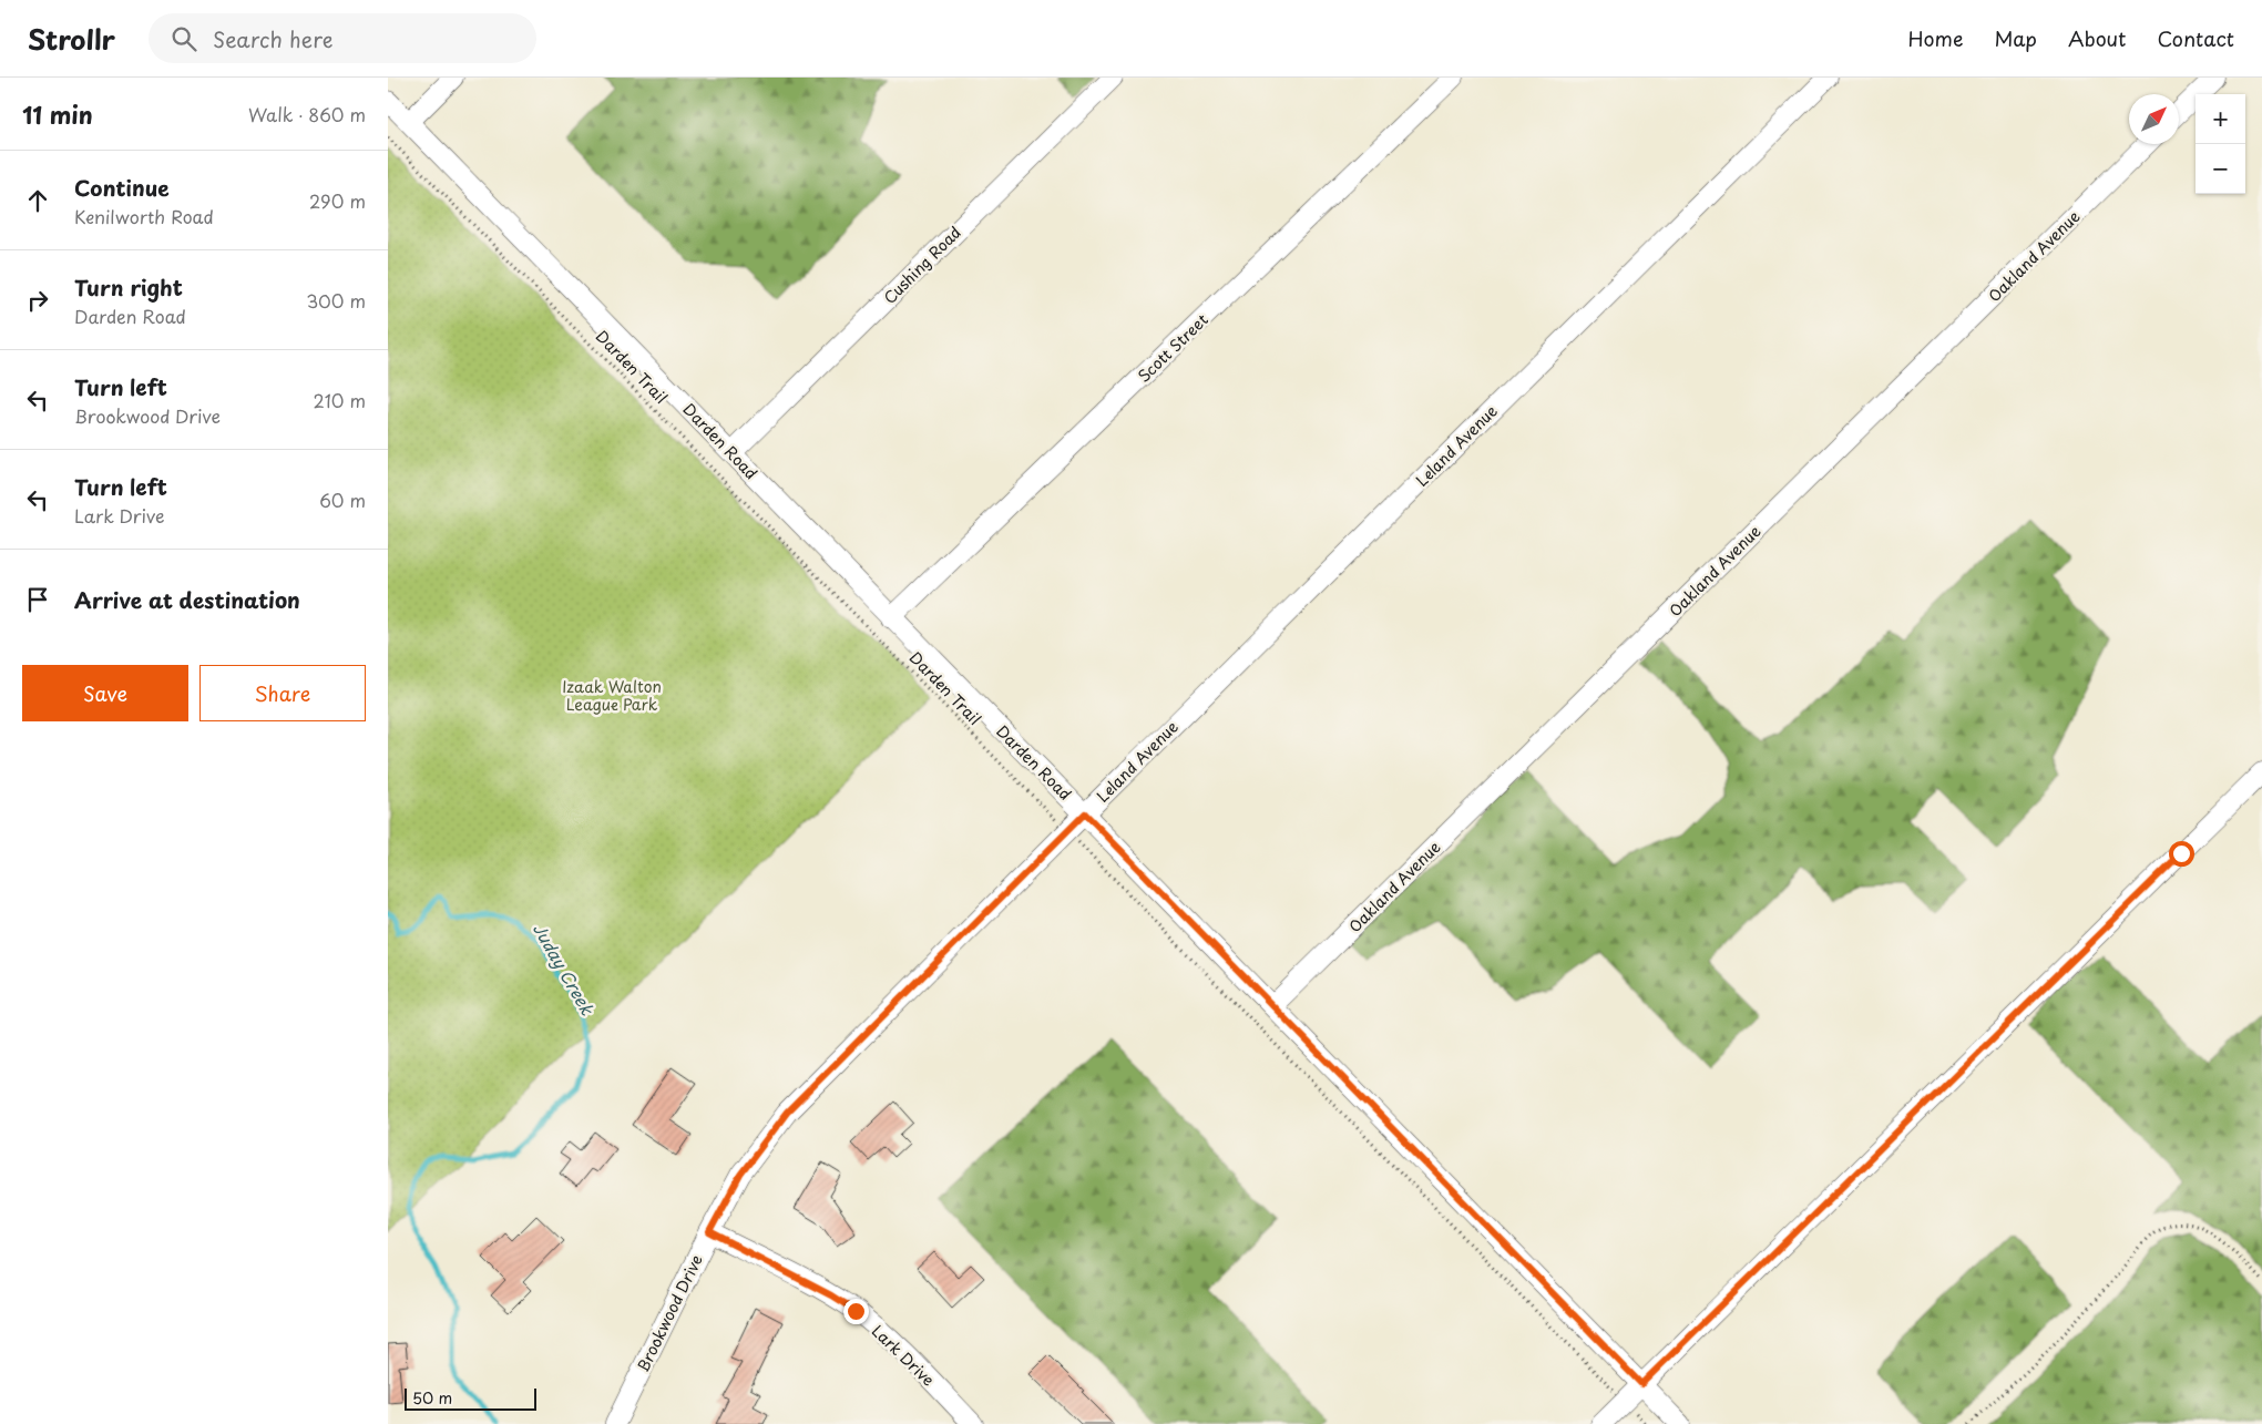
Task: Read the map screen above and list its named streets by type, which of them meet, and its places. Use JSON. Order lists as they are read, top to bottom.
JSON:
{
  "streets": {
    "street": [
      "Oakland Avenue",
      "Cushing Road",
      "Scott Street",
      "Darden Road",
      "Leland Avenue",
      "Brookwood Drive",
      "Lark Drive"
    ],
    "path": ["Darden Trail"]
  },
  "crossings": [
    ["Oakland Avenue", "Darden Road"],
    ["Cushing Road", "Darden Road"],
    ["Scott Street", "Darden Road"],
    ["Darden Trail", "Brookwood Drive"],
    ["Darden Road", "Leland Avenue"],
    ["Darden Road", "Brookwood Drive"],
    ["Leland Avenue", "Brookwood Drive"],
    ["Brookwood Drive", "Lark Drive"]
  ],
  "water": ["Juday Creek"],
  "parks": ["Izaak Walton League Park"],
  "scale_bar": "50 m",
  "north": "top right",
  "page": {
    "header": "Strollr",
    "search": "Search here",
    "nav": [
      "Home",
      "Map",
      "About",
      "Contact"
    ],
    "heading": ["11 min", "Walk · 860 m"],
    "map_buttons": ["+", "−"],
    "list": [
      ["Continue", "Kenilworth Road", "290 m"],
      ["Turn right", "Darden Road", "300 m"],
      ["Turn left", "Brookwood Drive", "210 m"],
      ["Turn left", "Lark Drive", "60 m"],
      "Arrive at destination"
    ],
    "buttons": ["Save", "Share"],
    "scale": "50 m"
  }
}
